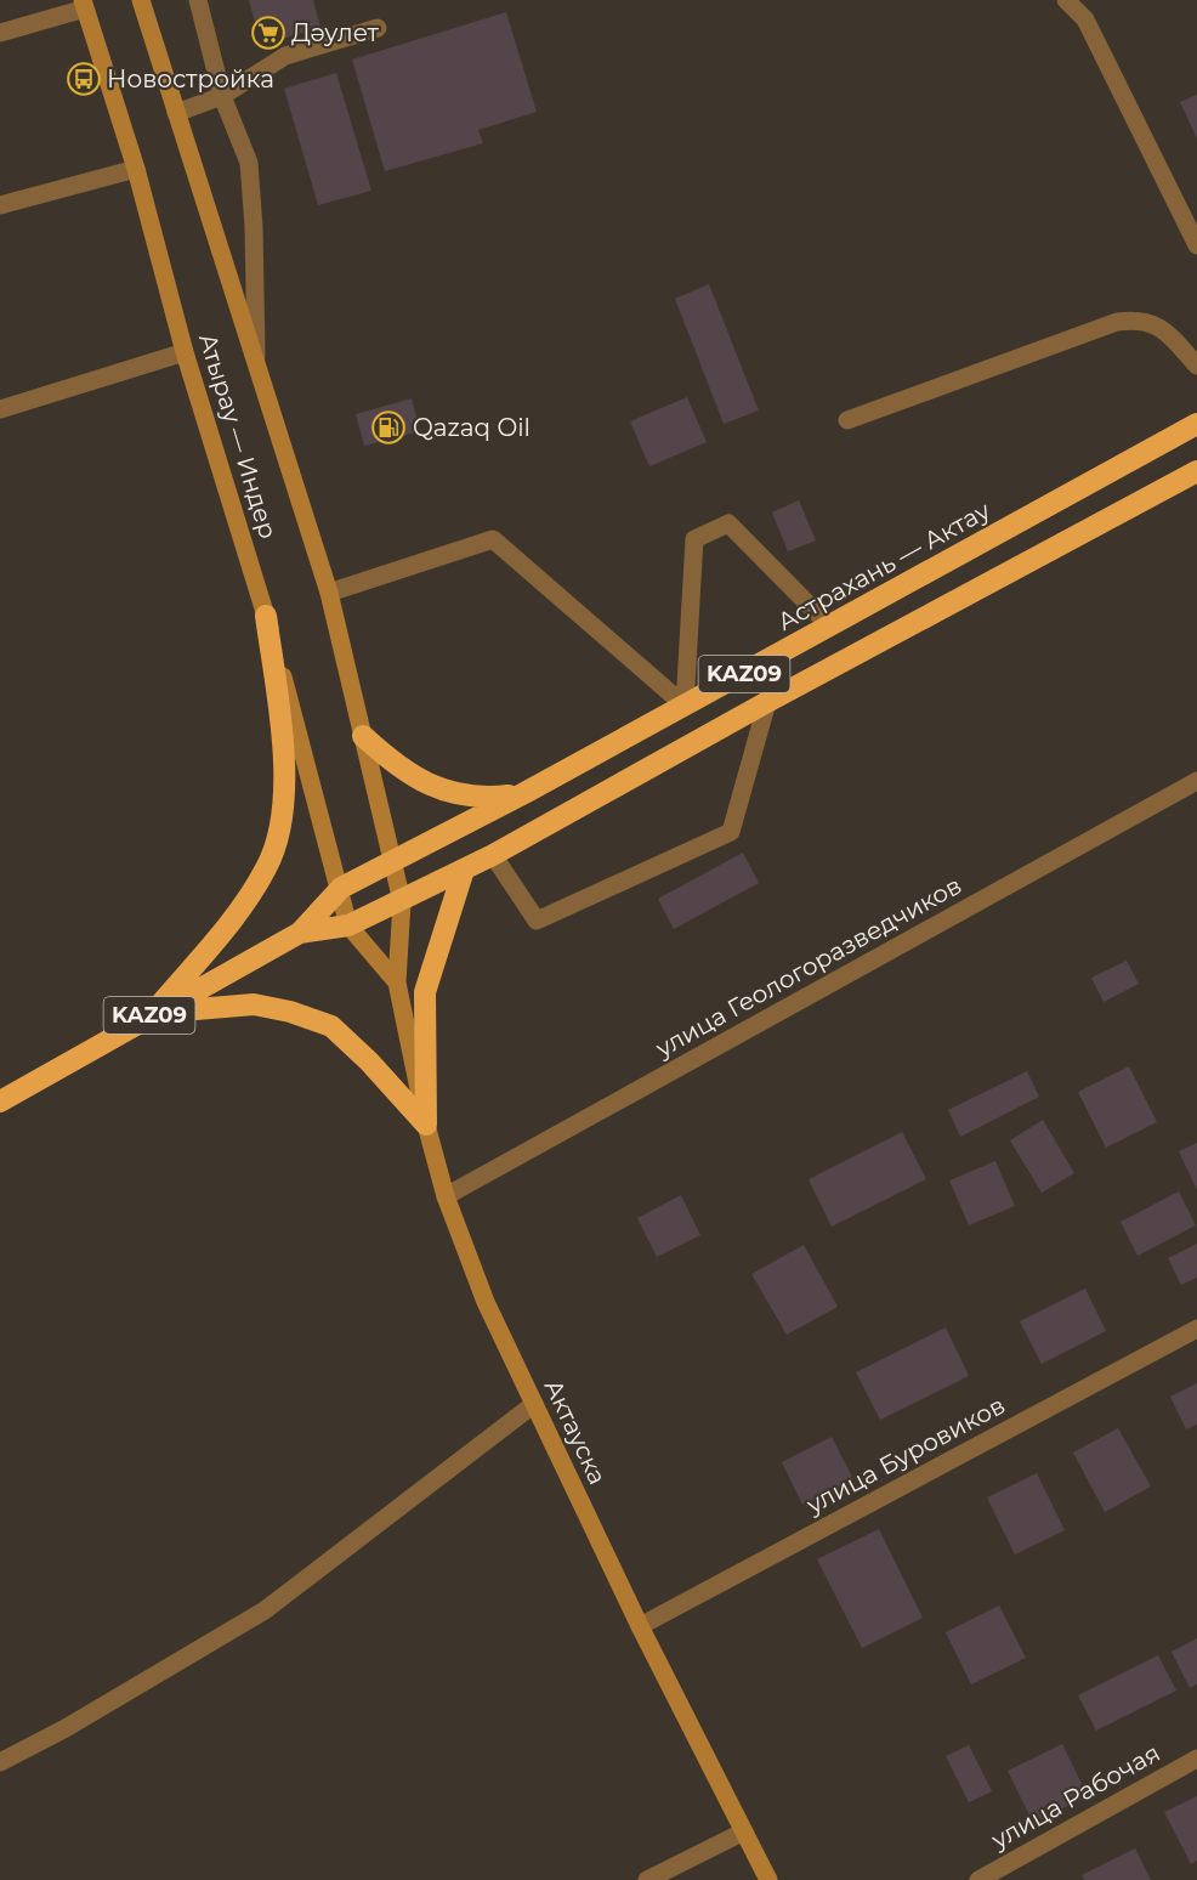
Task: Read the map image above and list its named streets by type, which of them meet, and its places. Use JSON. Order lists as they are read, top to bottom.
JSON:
{
  "streets": {
    "highway": ["Астрахань — Актау", "KAZ09"],
    "main road": ["Атырау — Индер", "Актауска"],
    "street": ["улица Геологоразведчиков", "улица Буровиков", "улица Рабочая"]
  },
  "crossings": [
    ["Атырау — Индер", "Астрахань — Актау"],
    ["Атырау — Индер", "Актауска"],
    ["Астрахань — Актау", "Актауска"],
    ["улица Геологоразведчиков", "Актауска"],
    ["Актауска", "улица Буровиков"]
  ],
  "places": {
    "supermarket": ["Дәулет"],
    "bus stop": ["Новостройка"],
    "fuel station": ["Qazaq Oil"]
  }
}
